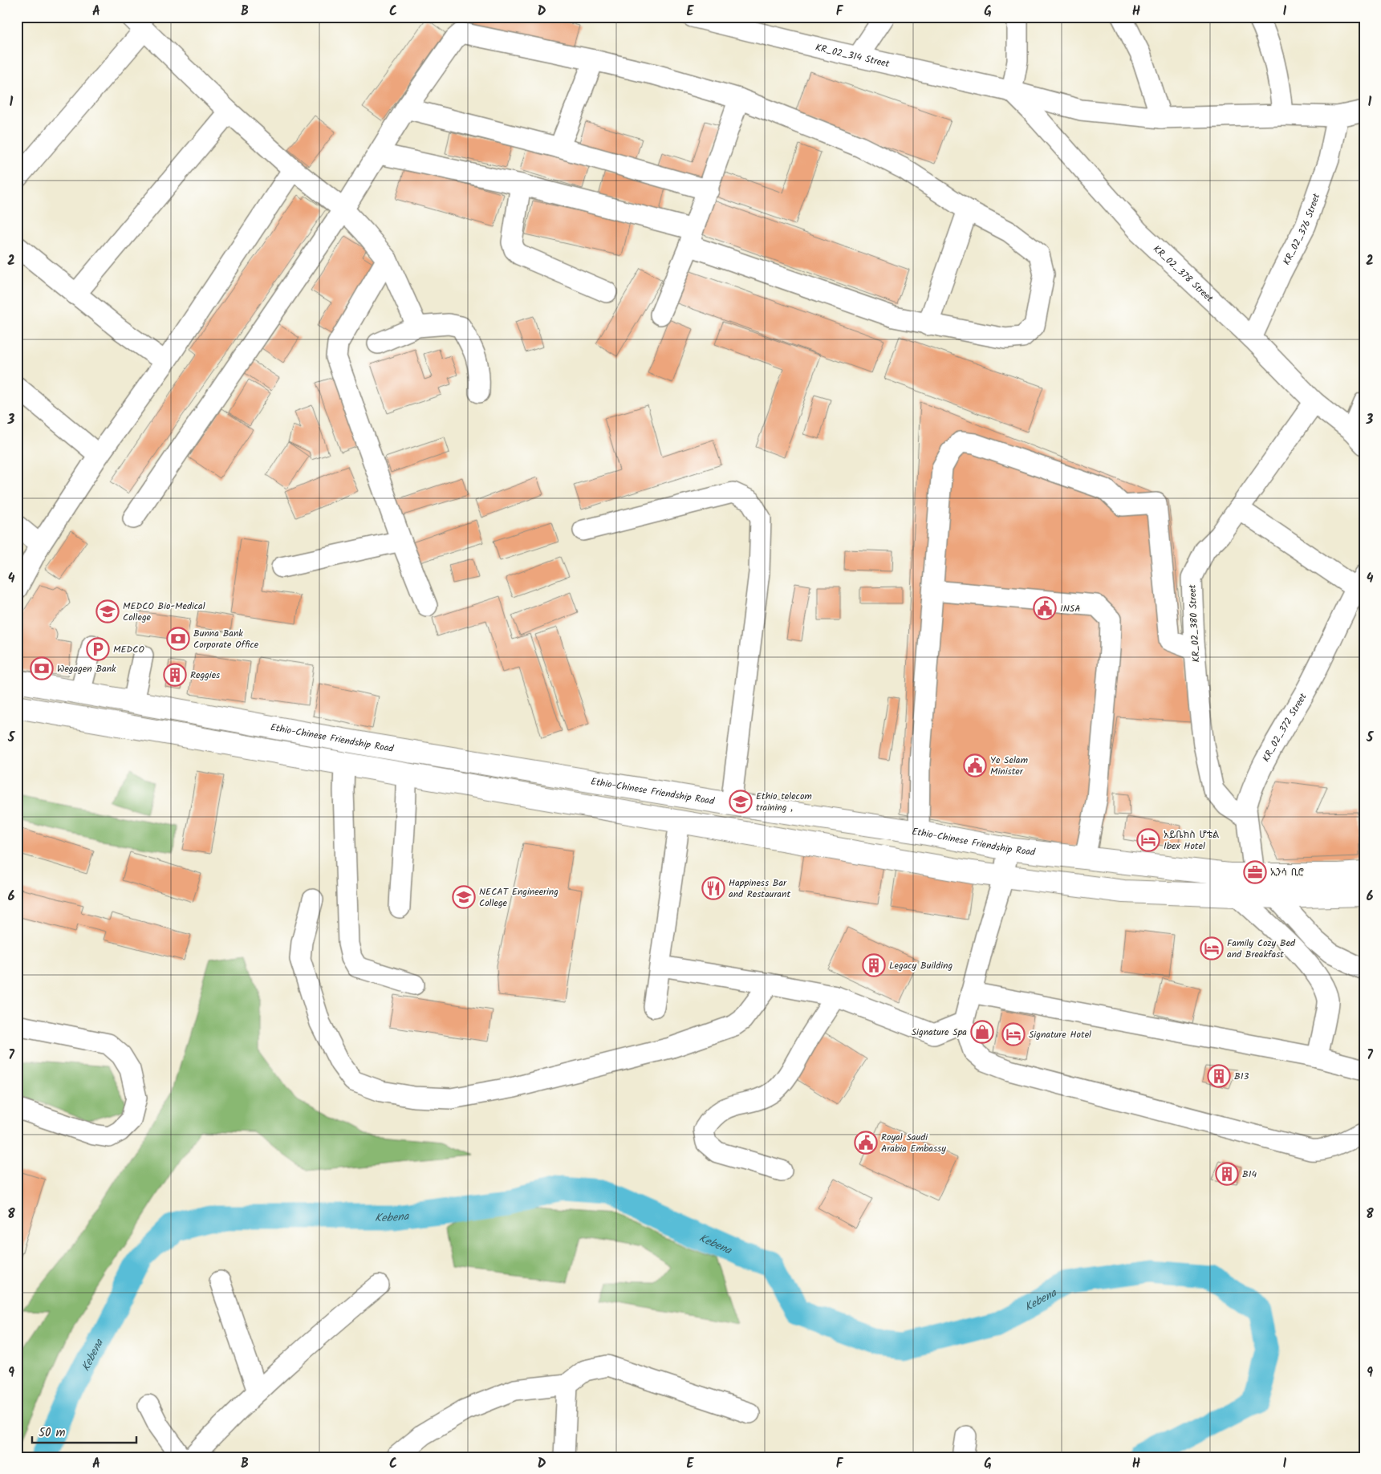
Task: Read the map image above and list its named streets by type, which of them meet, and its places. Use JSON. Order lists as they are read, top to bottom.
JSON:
{
  "streets": {
    "main road": ["Ethio-Chinese Friendship Road"],
    "street": [
      "KR_02_314 Street",
      "KR_02_376 Street",
      "KR_02_378 Street",
      "KR_02_380 Street",
      "KR_02_372 Street"
    ]
  },
  "crossings": [
    ["KR_02_314 Street", "KR_02_376 Street"],
    ["KR_02_314 Street", "KR_02_378 Street"],
    ["KR_02_376 Street", "KR_02_378 Street"],
    ["KR_02_378 Street", "KR_02_380 Street"],
    ["KR_02_380 Street", "KR_02_372 Street"],
    ["KR_02_372 Street", "Ethio-Chinese Friendship Road"]
  ],
  "water": ["Kebena"],
  "places": {
    "public building": ["INSA", "Ye Selam Minister", "Royal Saudi Arabia Embassy"],
    "school or university": ["MEDCO Bio-Medical College", "Ethio telecom training ,", "NECAT Engineering College"],
    "bank": ["Bunna Bank Corporate Office", "Wegagen Bank"],
    "parking": ["MEDCO"],
    "building": [
      "Reggies",
      "Legacy Building",
      "B13",
      "B14"
    ],
    "hotel": ["አይቤክስ ሆቴል Ibex Hotel", "Family Cozy Bed and Breakfast", "Signature Hotel"],
    "office": ["ኢንሳ ቢሮ"],
    "restaurant": ["Happiness Bar and Restaurant"],
    "shop": ["Signature Spa"]
  },
  "scale_bar": "50 m",
  "grid": {
    "columns": [
      "A",
      "B",
      "C",
      "D",
      "E",
      "F",
      "G",
      "H",
      "I"
    ],
    "rows": [
      "1",
      "2",
      "3",
      "4",
      "5",
      "6",
      "7",
      "8",
      "9"
    ]
  }
}
